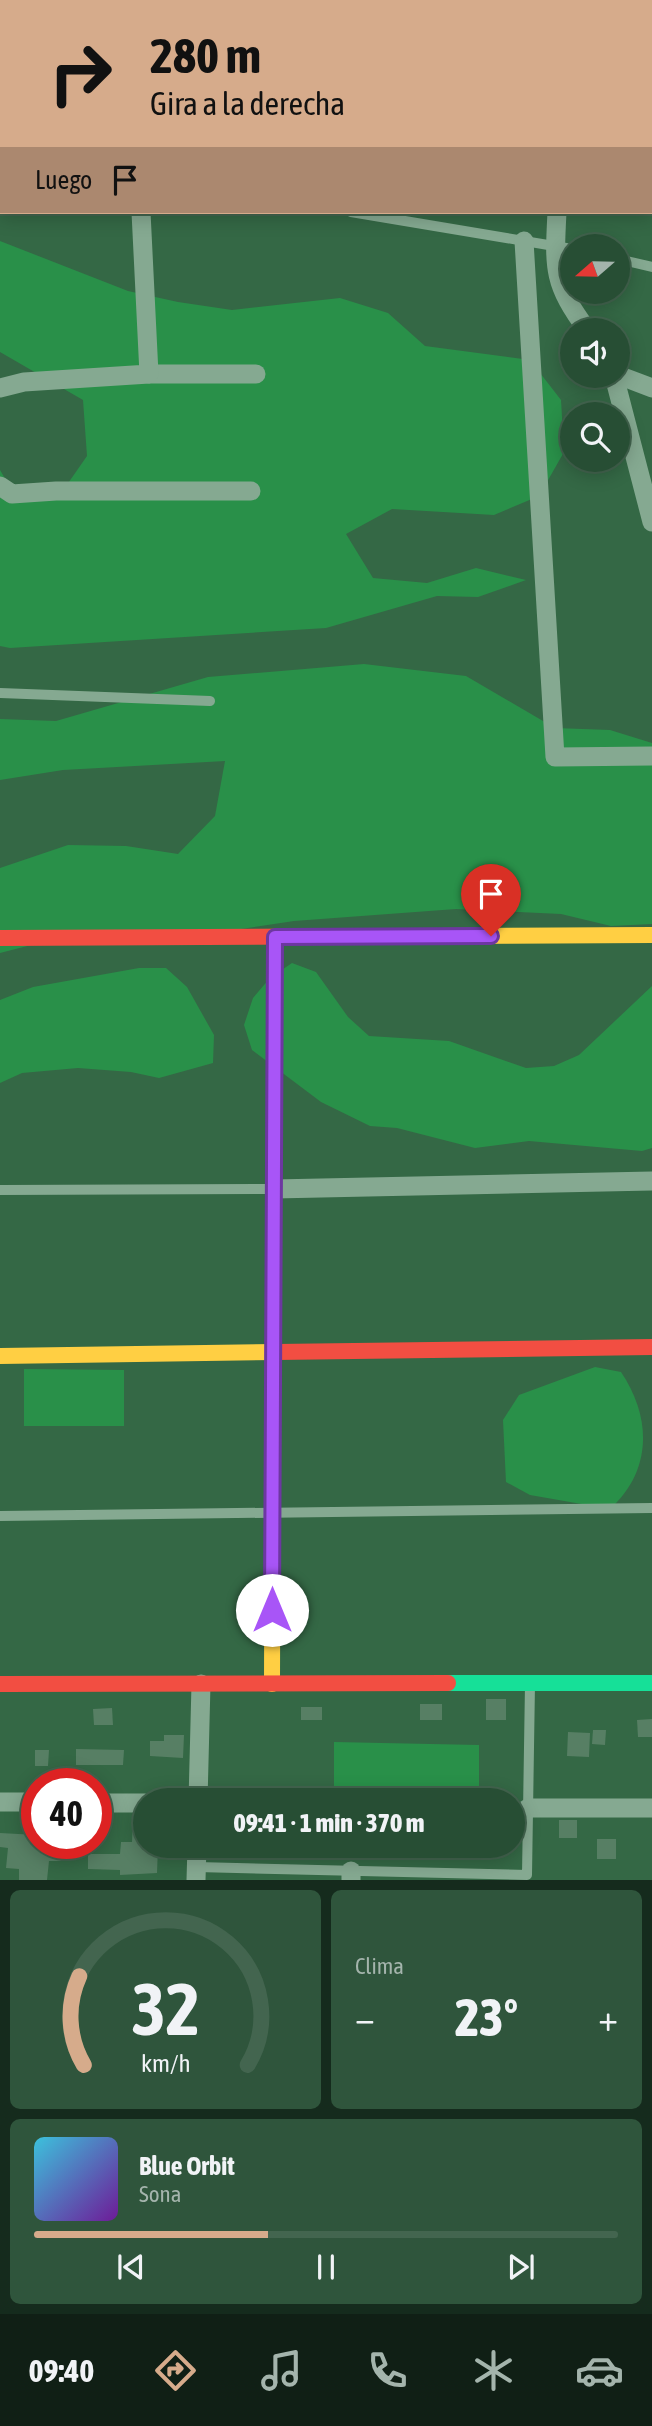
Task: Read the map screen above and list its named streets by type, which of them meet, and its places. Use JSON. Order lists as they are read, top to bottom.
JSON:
{
  "north": "left",
  "page": {
    "turn": ["280 m", "Gira a la derecha"],
    "then": "Luego",
    "limit": "40",
    "trip": "09:41 · 1 min · 370 m",
    "tile": "Clima",
    "heat": ["−", "23°", "+"],
    "song": ["Blue Orbit", "Sona"],
    "tabs": "09:40",
    "gauge": ["32", "km/h"]
  }
}
